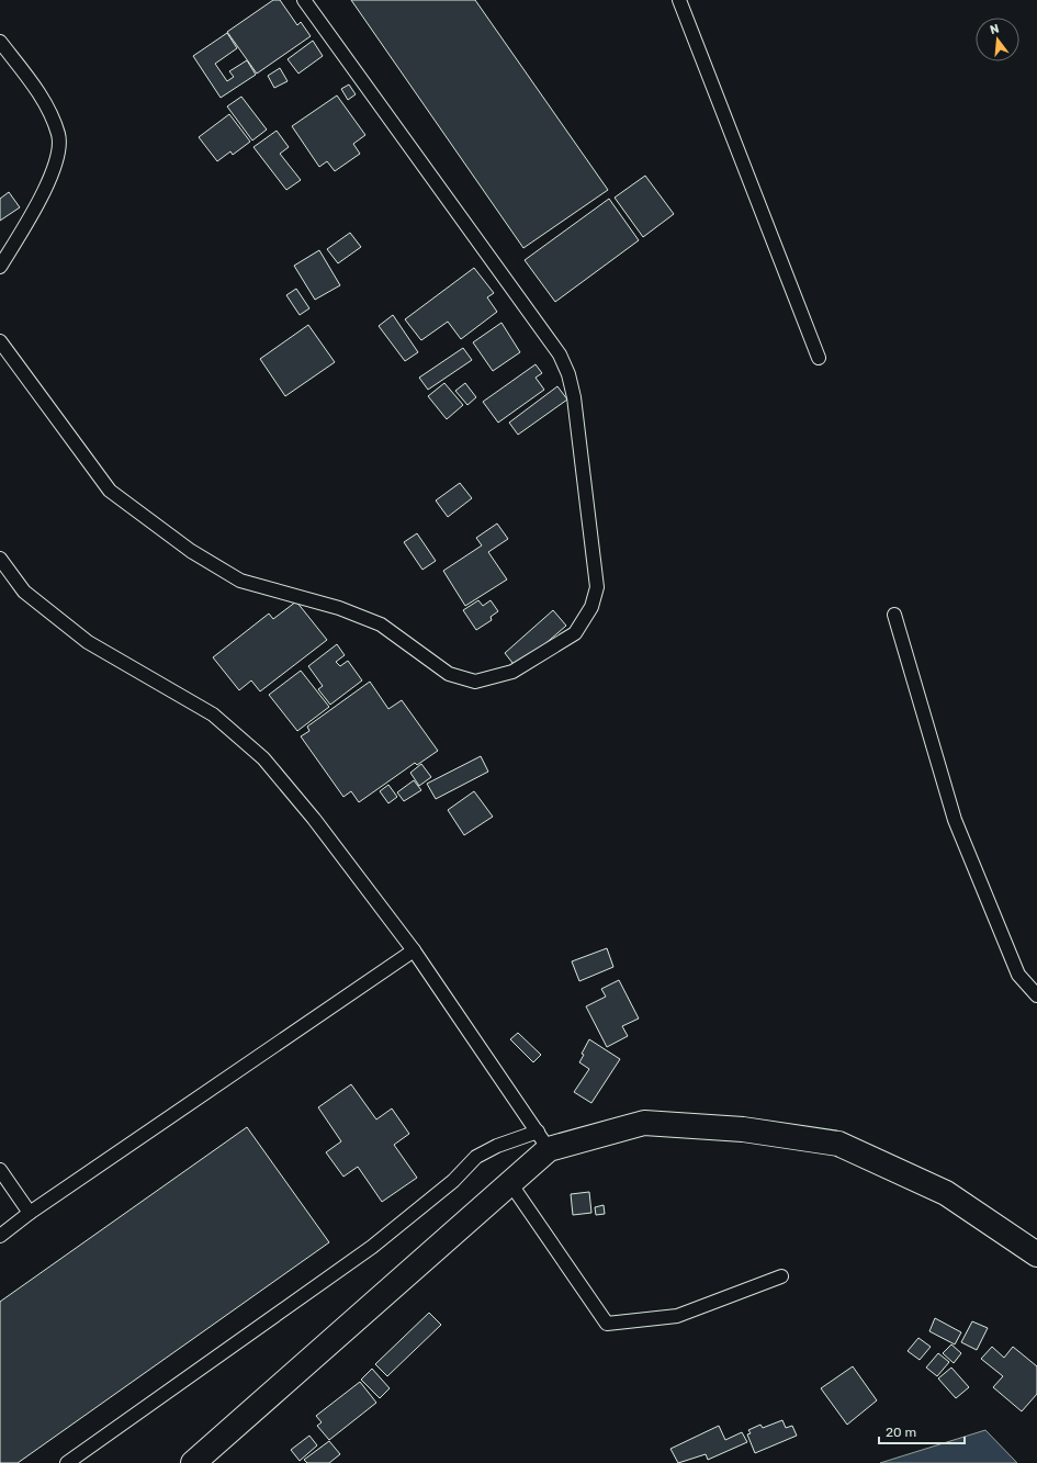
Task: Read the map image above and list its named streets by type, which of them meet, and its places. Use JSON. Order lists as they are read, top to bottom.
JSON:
{
  "scale_bar": "20 m",
  "north": "top"
}
